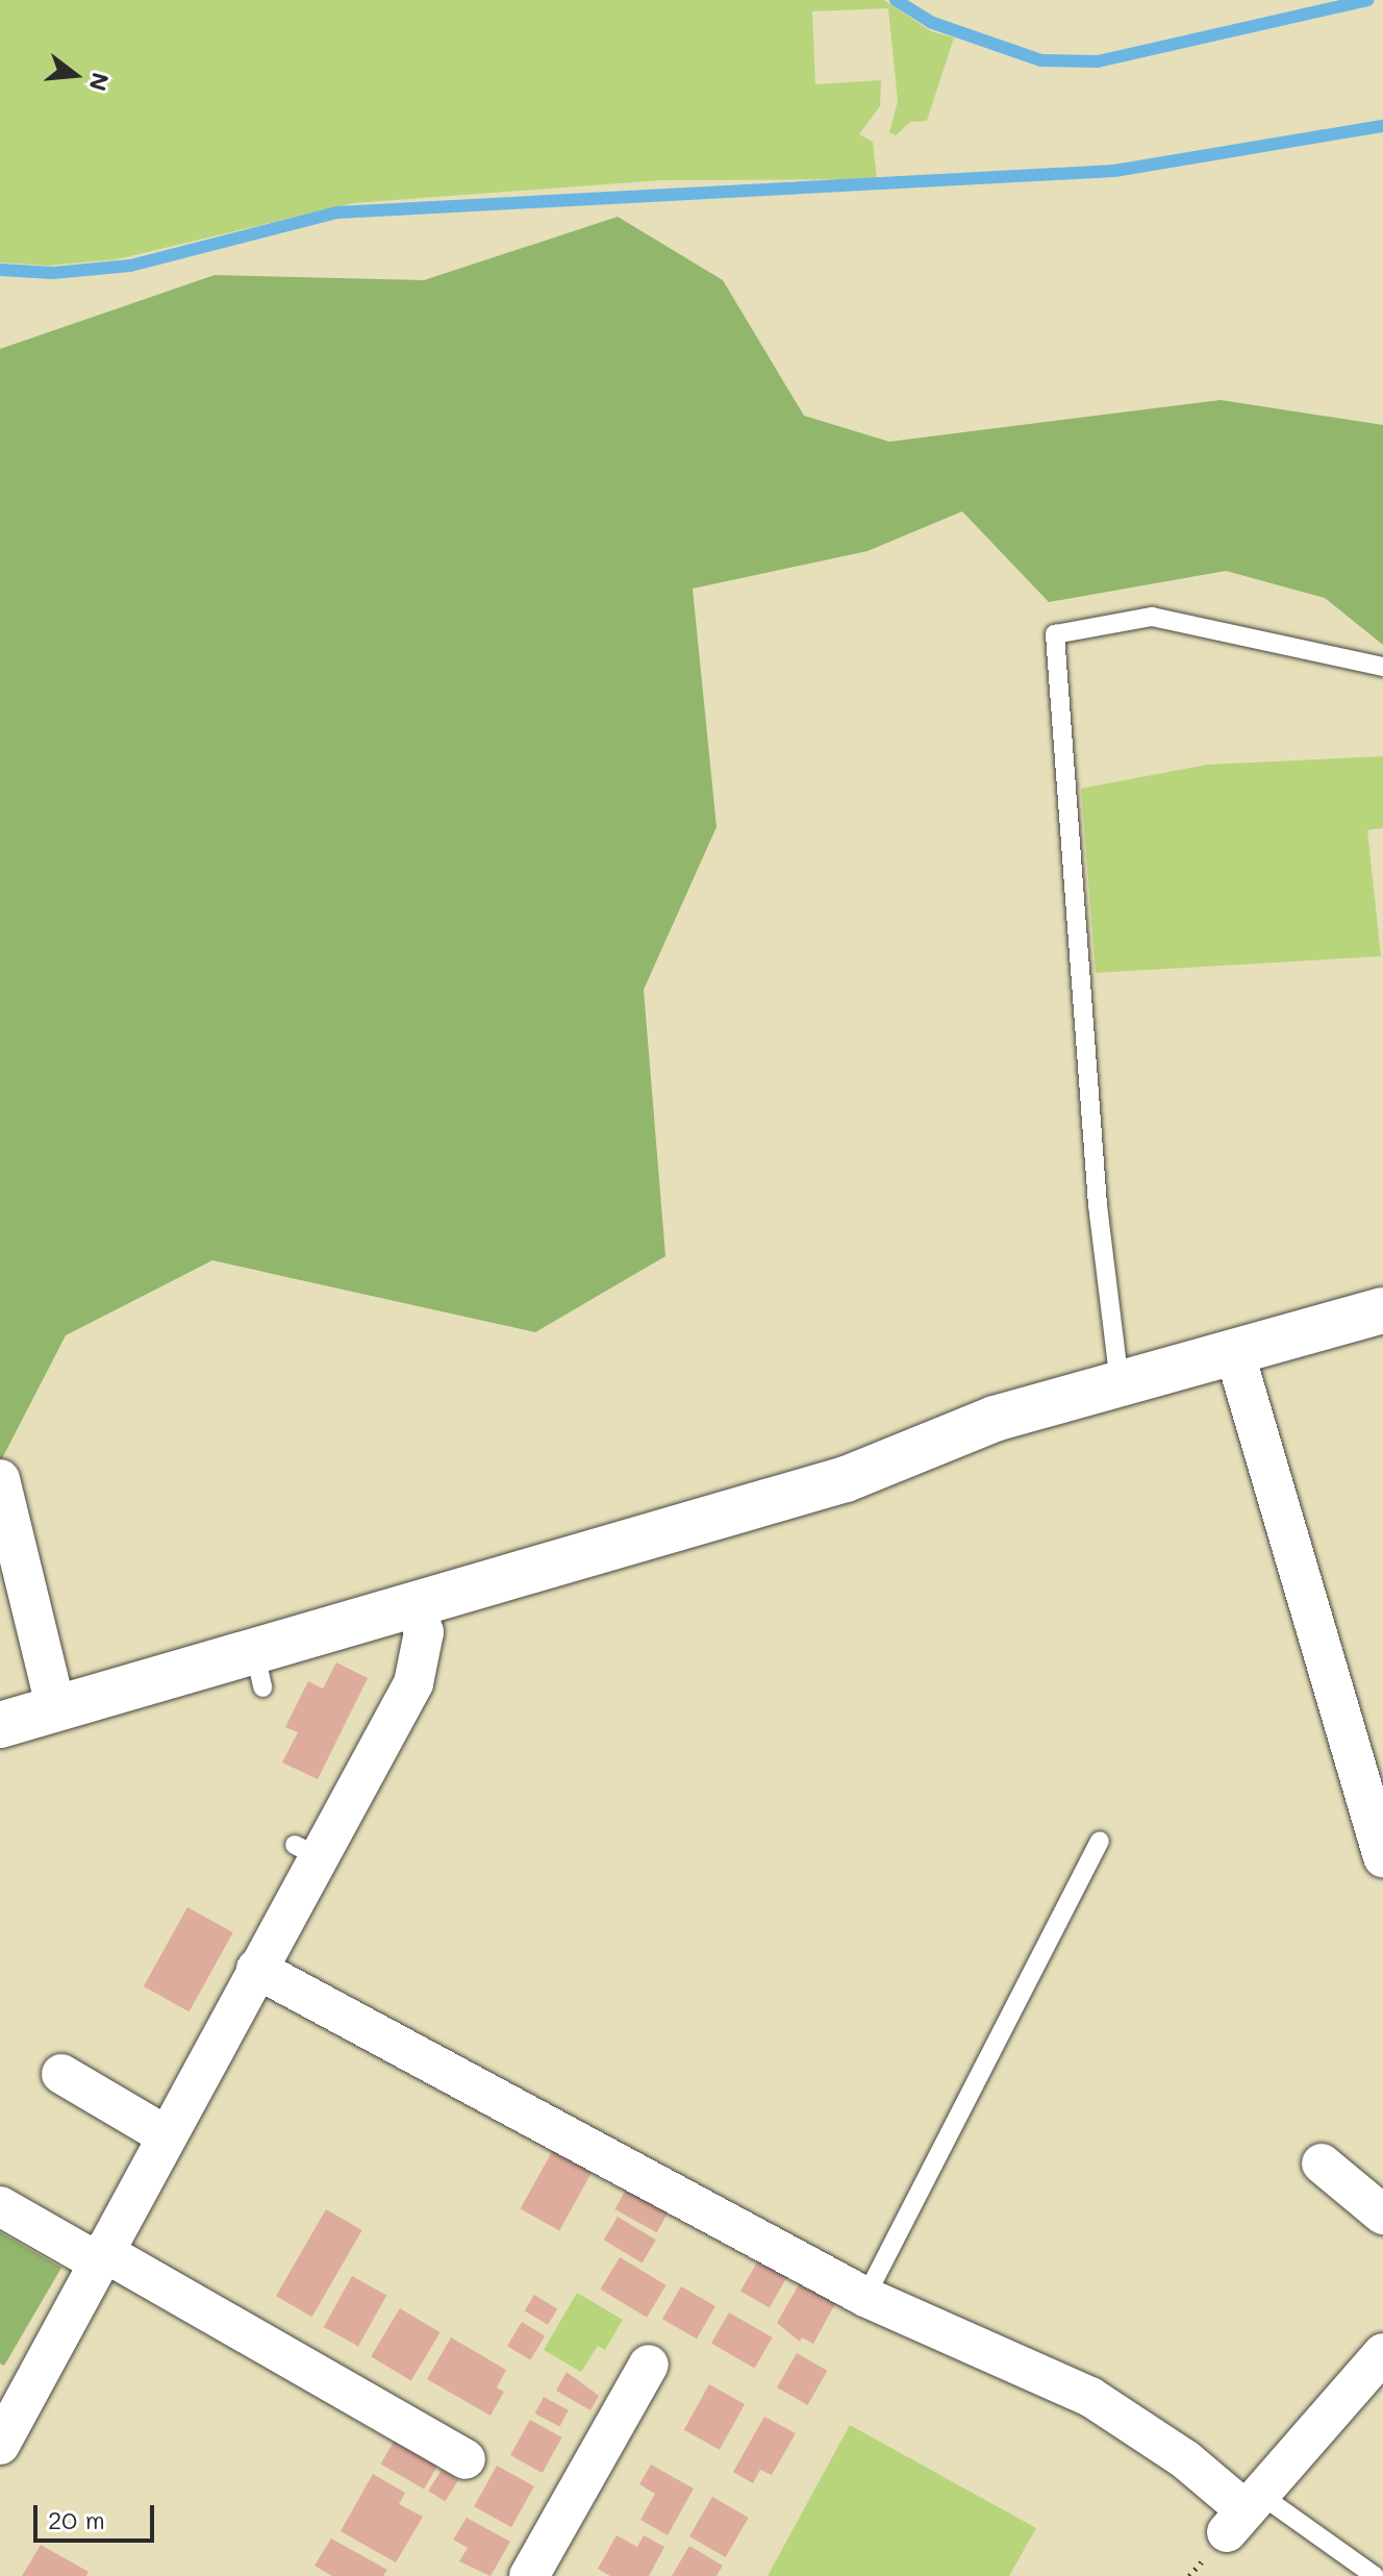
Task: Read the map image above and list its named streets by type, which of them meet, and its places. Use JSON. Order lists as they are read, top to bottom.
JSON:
{
  "scale_bar": "20 m",
  "north": "right"
}
